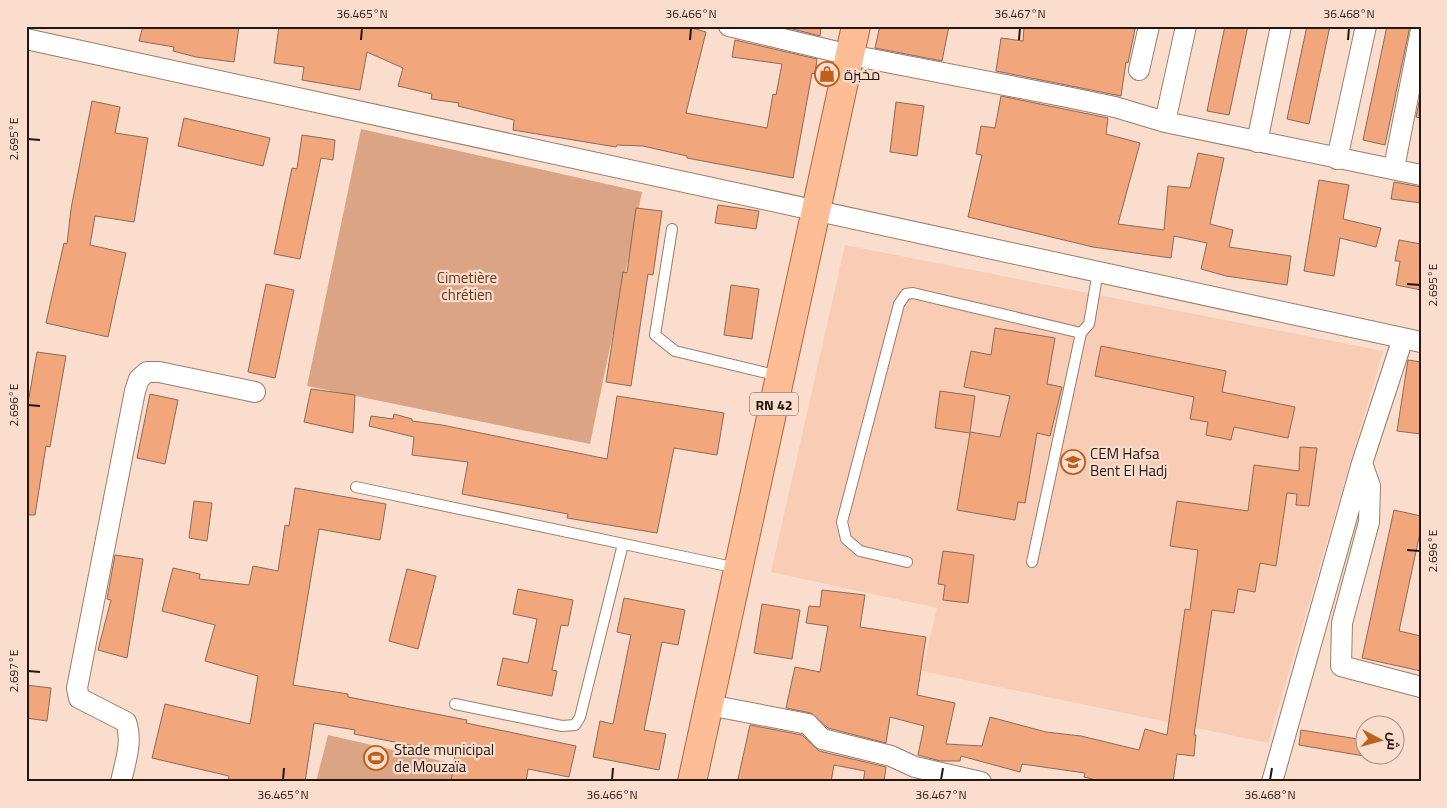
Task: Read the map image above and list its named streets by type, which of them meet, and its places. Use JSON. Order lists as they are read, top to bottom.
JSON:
{
  "streets": {
    "main road": ["RN 42"]
  },
  "parks": ["Cimetière chrétien"],
  "places": {
    "shop": ["مخبزة"],
    "school or university": ["CEM Hafsa Bent El Hadj"],
    "sports": ["Stade municipal de Mouzaïa"]
  },
  "north": "right",
  "coordinates": [
    "36.465°N",
    "36.466°N",
    "36.467°N",
    "36.468°N",
    "2.695°E",
    "2.696°E",
    "2.697°E"
  ]
}
